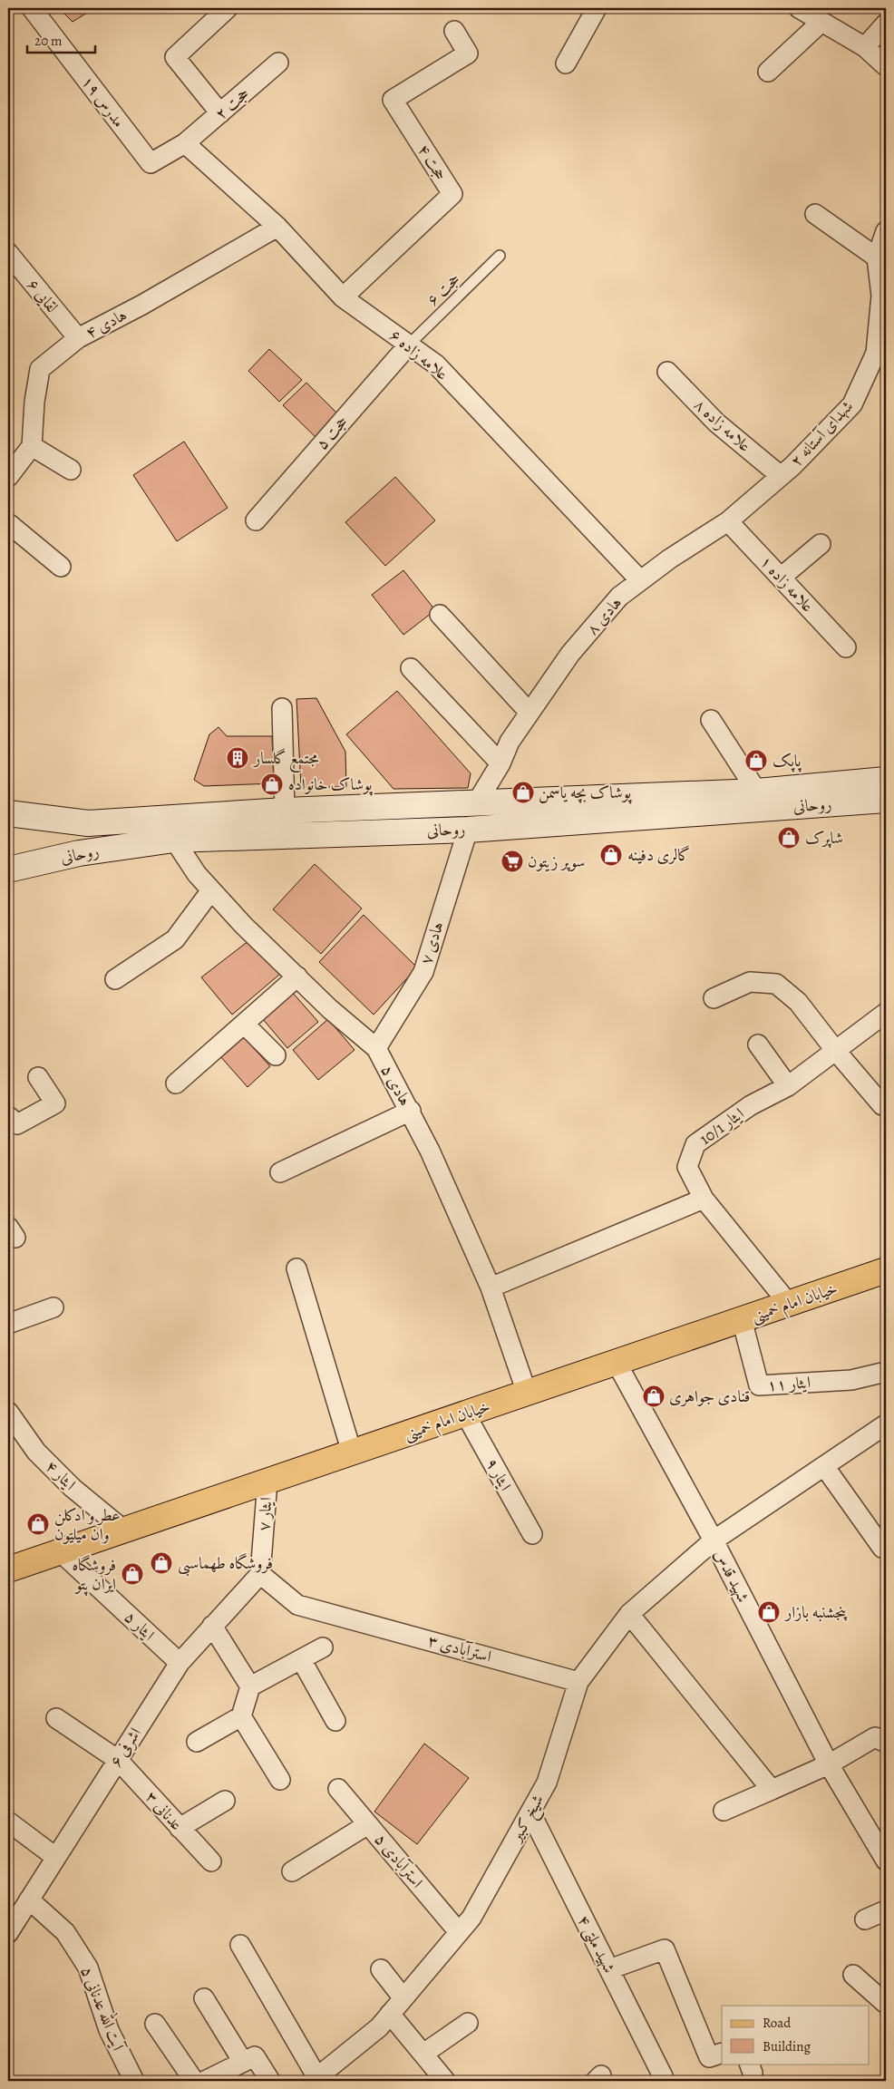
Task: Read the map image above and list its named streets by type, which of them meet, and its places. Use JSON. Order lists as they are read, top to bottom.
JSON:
{
  "streets": {
    "main road": ["روحانی", "خیابان امام خمینی"],
    "street": [
      "مدرس ۱۹",
      "حجت ۲",
      "حجت ۴",
      "لقایی ۶",
      "هادی ۴",
      "علامه زاده ۶",
      "علامه زاده ۸",
      "حجت ۵",
      "شهدای آستانه ۲",
      "علامه زاده ۱",
      "هادی ۸",
      "هادی ۷",
      "هادی ۵",
      "ایثار 10/1",
      "ایثار ۱۱",
      "ایثار ۹",
      "ایثار ۴",
      "ایثار ۷",
      "شهید قدس",
      "ایثار ۵",
      "استرآبادی ٣",
      "اشرفی ۶",
      "عدنانی ۳",
      "شیخ کبیر",
      "استرآبادی ۵",
      "شهید ملتی ۴",
      "آیت الله عدنانی ۵"
    ],
    "lane": ["حجت ۶"]
  },
  "crossings": [
    ["مدرس ۱۹", "حجت ۲"],
    ["مدرس ۱۹", "علامه زاده ۶"],
    ["حجت ۲", "علامه زاده ۶"],
    ["حجت ۴", "علامه زاده ۶"],
    ["حجت ۶", "علامه زاده ۶"],
    ["حجت ۶", "حجت ۵"],
    ["لقایی ۶", "هادی ۴"],
    ["هادی ۴", "علامه زاده ۶"],
    ["علامه زاده ۶", "حجت ۵"],
    ["علامه زاده ۶", "هادی ۸"],
    ["علامه زاده ۸", "شهدای آستانه ۲"],
    ["علامه زاده ۸", "هادی ۸"],
    ["شهدای آستانه ۲", "هادی ۸"],
    ["علامه زاده ۱", "هادی ۸"],
    ["هادی ۸", "روحانی"],
    ["روحانی", "هادی ۷"],
    ["روحانی", "هادی ۵"],
    ["هادی ۷", "هادی ۵"],
    ["هادی ۵", "خیابان امام خمینی"],
    ["ایثار 10/1", "خیابان امام خمینی"],
    ["خیابان امام خمینی", "ایثار ۱۱"],
    ["خیابان امام خمینی", "ایثار ۹"],
    ["خیابان امام خمینی", "ایثار ۴"],
    ["خیابان امام خمینی", "ایثار ۷"],
    ["خیابان امام خمینی", "شهید قدس"],
    ["خیابان امام خمینی", "ایثار ۵"],
    ["ایثار ۷", "استرآبادی ٣"],
    ["ایثار ۷", "اشرفی ۶"],
    ["شهید قدس", "شیخ کبیر"],
    ["ایثار ۵", "اشرفی ۶"],
    ["استرآبادی ٣", "اشرفی ۶"],
    ["استرآبادی ٣", "شیخ کبیر"],
    ["اشرفی ۶", "عدنانی ۳"],
    ["اشرفی ۶", "آیت الله عدنانی ۵"],
    ["شیخ کبیر", "استرآبادی ۵"],
    ["شیخ کبیر", "شهید ملتی ۴"]
  ],
  "places": {
    "building": ["مجتمع گلسار"],
    "shop": [
      "پاپک",
      "پوشاک خانواده",
      "پوشاک بچه یاسمن",
      "شاپرک",
      "گالری دفینه",
      "قنادی جواهری",
      "عطر و ادکلن وان میلیون",
      "فروشگاه طهماسبی",
      "فروشگاه ایران پتو",
      "پنجشنبه بازار"
    ],
    "supermarket": ["سوپر زیتون"]
  },
  "legend": ["Road", "Building"],
  "scale_bar": "20 m"
}
